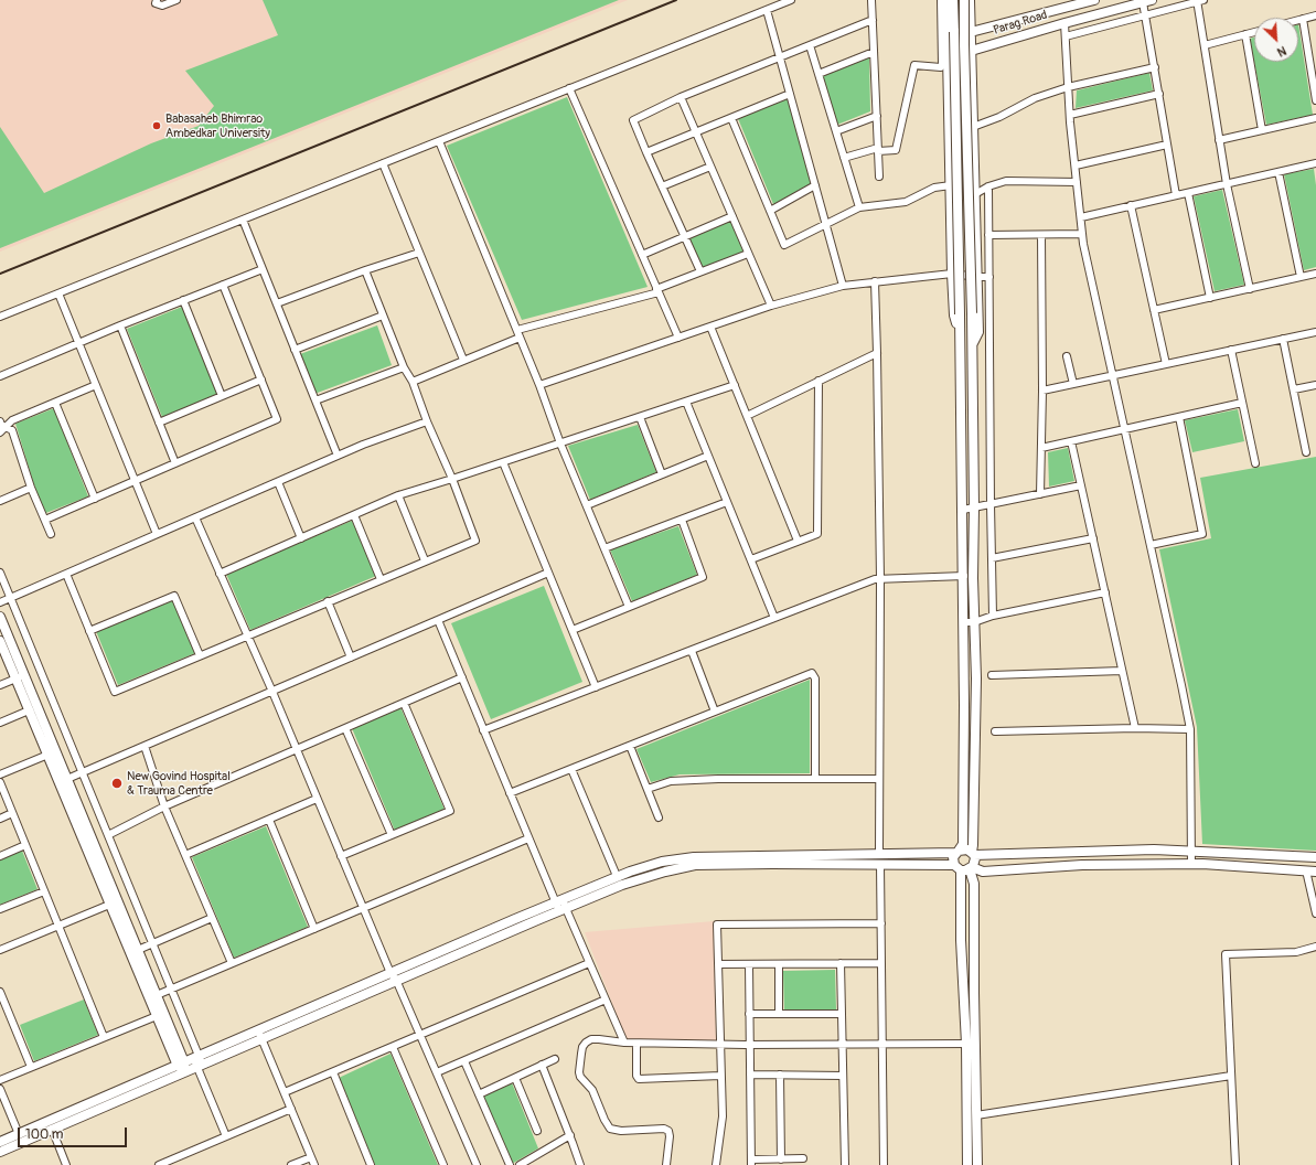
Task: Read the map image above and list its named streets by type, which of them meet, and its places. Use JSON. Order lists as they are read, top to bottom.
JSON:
{
  "streets": {
    "street": ["Parag Road"]
  },
  "places": ["Babasaheb Bhimrao Ambedkar University", "New Govind Hospital & Trauma Centre"],
  "scale_bar": "100 m",
  "north": "bottom right"
}
